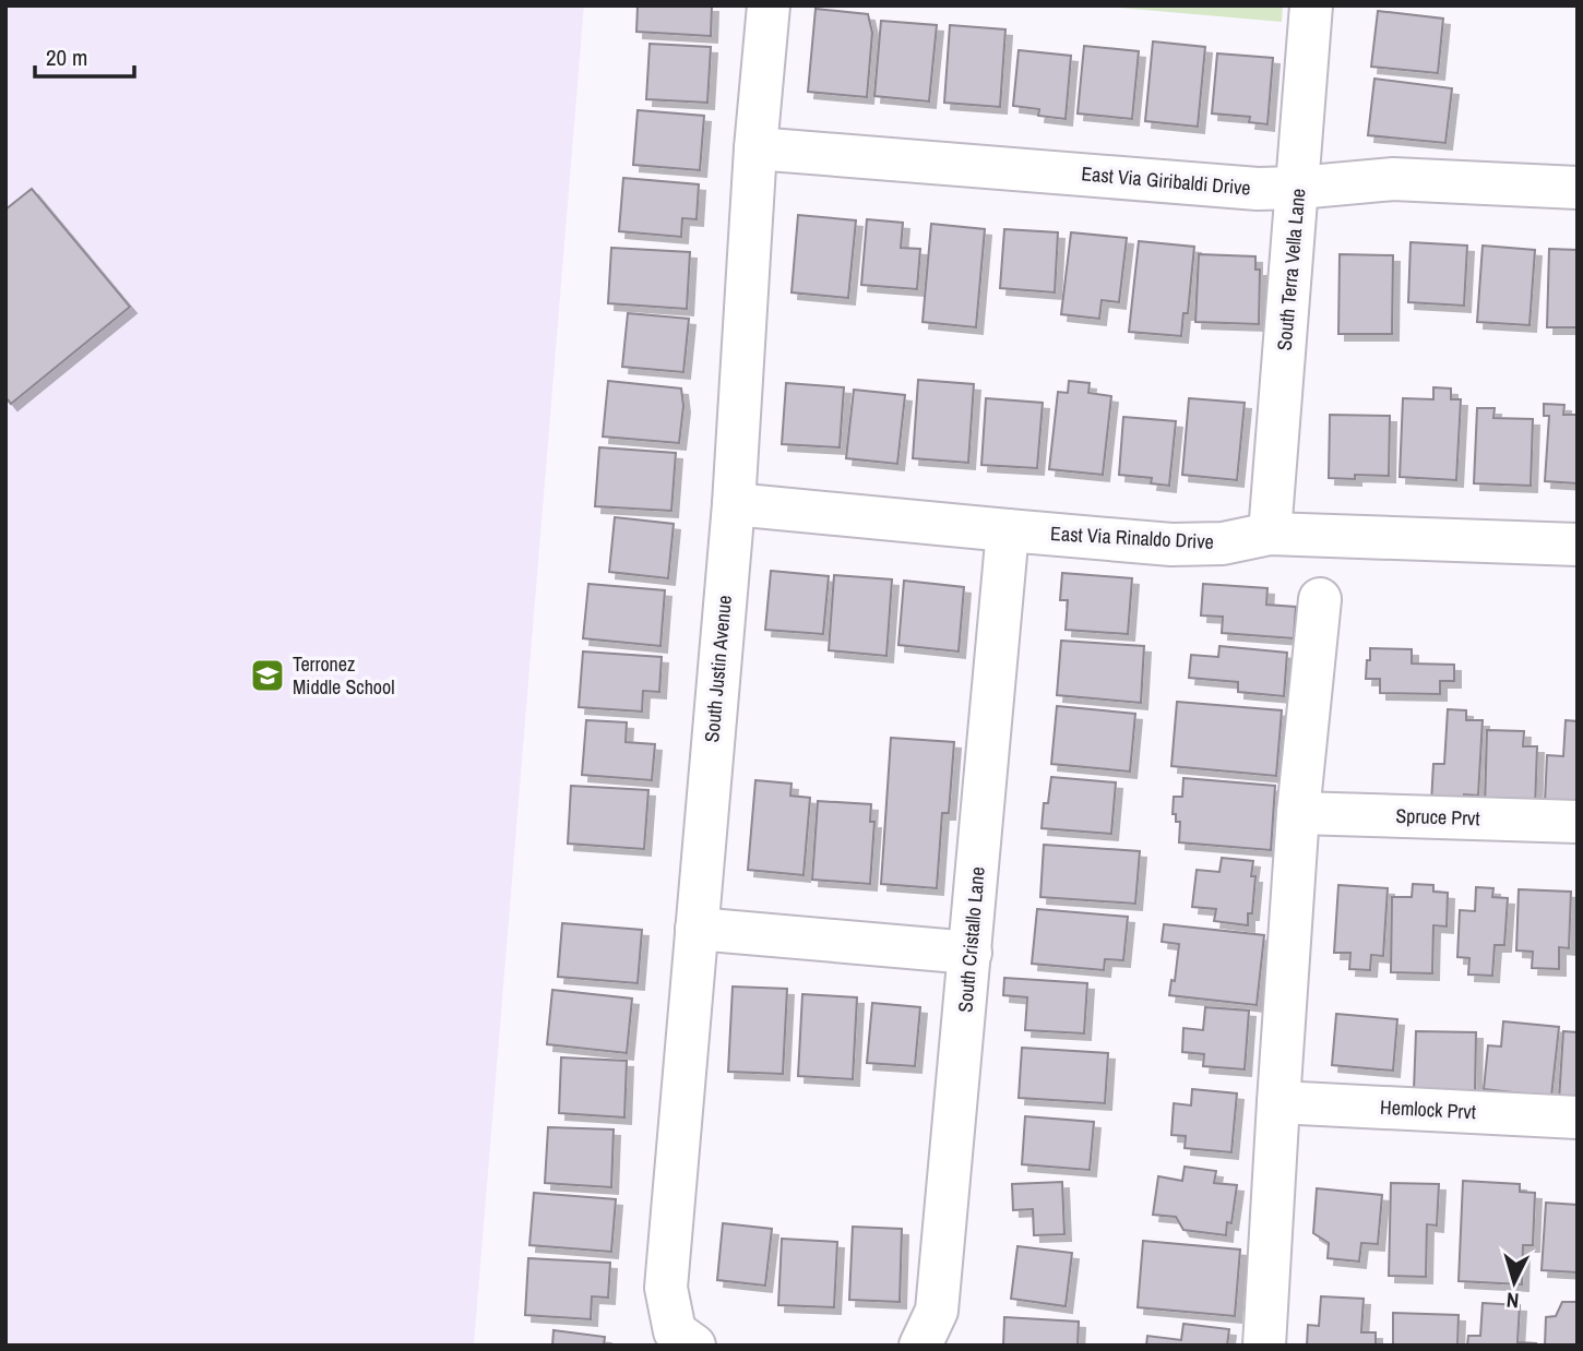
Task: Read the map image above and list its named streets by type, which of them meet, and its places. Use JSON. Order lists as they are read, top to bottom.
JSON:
{
  "streets": {
    "street": [
      "East Via Giribaldi Drive",
      "South Terra Vella Lane",
      "East Via Rinaldo Drive",
      "South Justin Avenue",
      "Spruce Prvt",
      "South Cristallo Lane",
      "Hemlock Prvt"
    ]
  },
  "crossings": [
    ["East Via Giribaldi Drive", "South Terra Vella Lane"],
    ["East Via Giribaldi Drive", "South Justin Avenue"],
    ["South Terra Vella Lane", "East Via Rinaldo Drive"],
    ["East Via Rinaldo Drive", "South Justin Avenue"],
    ["East Via Rinaldo Drive", "South Cristallo Lane"]
  ],
  "places": {
    "school or university": ["Terronez Middle School"]
  },
  "scale_bar": "20 m",
  "north": "bottom"
}
